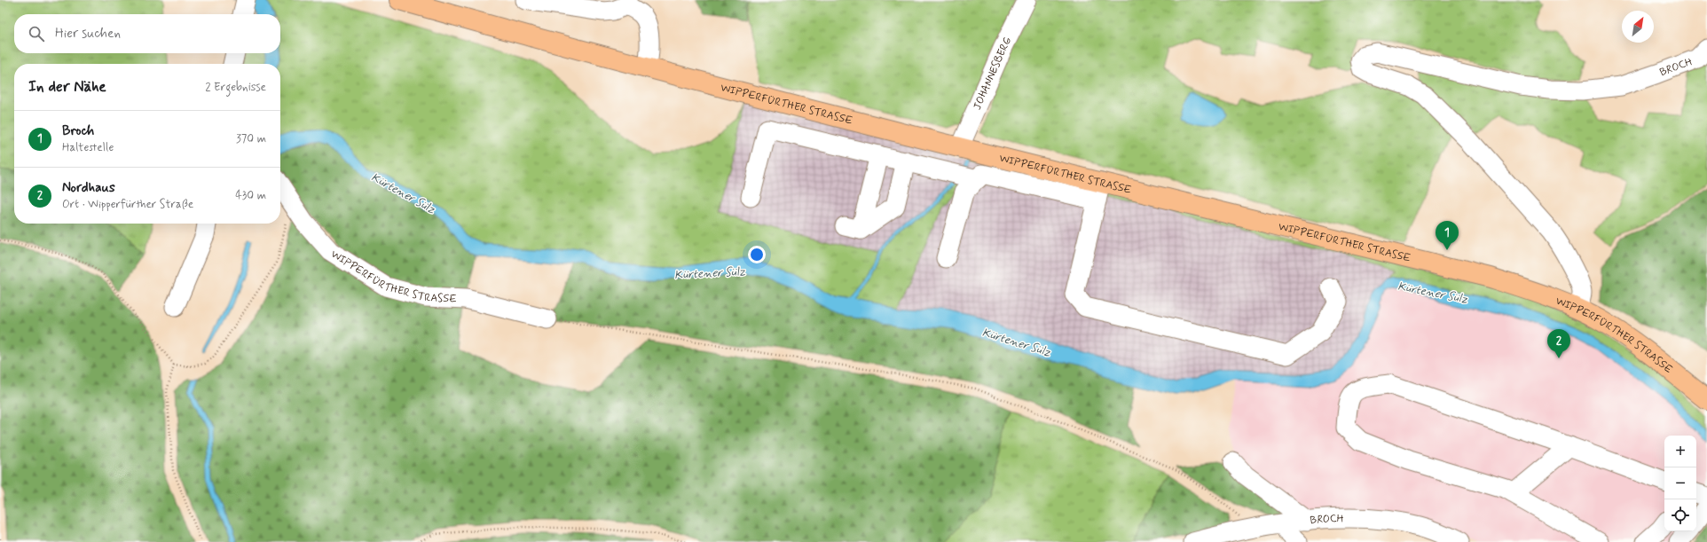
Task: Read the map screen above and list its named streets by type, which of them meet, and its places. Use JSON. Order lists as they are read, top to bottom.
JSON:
{
  "streets": {
    "main road": ["WIPPERFÜRTHER STRASSE"],
    "street": ["BROCH", "JOHANNESBERG"]
  },
  "crossings": [
    ["BROCH", "WIPPERFÜRTHER STRASSE"],
    ["JOHANNESBERG", "WIPPERFÜRTHER STRASSE"]
  ],
  "water": ["Kürtener Sülz"],
  "north": "top right",
  "page": {
    "search": "Hier suchen",
    "heading": ["In der Nähe", "2 Ergebnisse"],
    "list": [
      {
        "mark": "1",
        "name": "Broch",
        "note": "Haltestelle",
        "value": "370 m"
      },
      {
        "mark": "2",
        "name": "Nordhaus",
        "note": "Ort · Wipperfürther Straße",
        "value": "430 m"
      }
    ],
    "pins": ["1", "2"],
    "map_buttons": ["+", "−"]
  }
}
